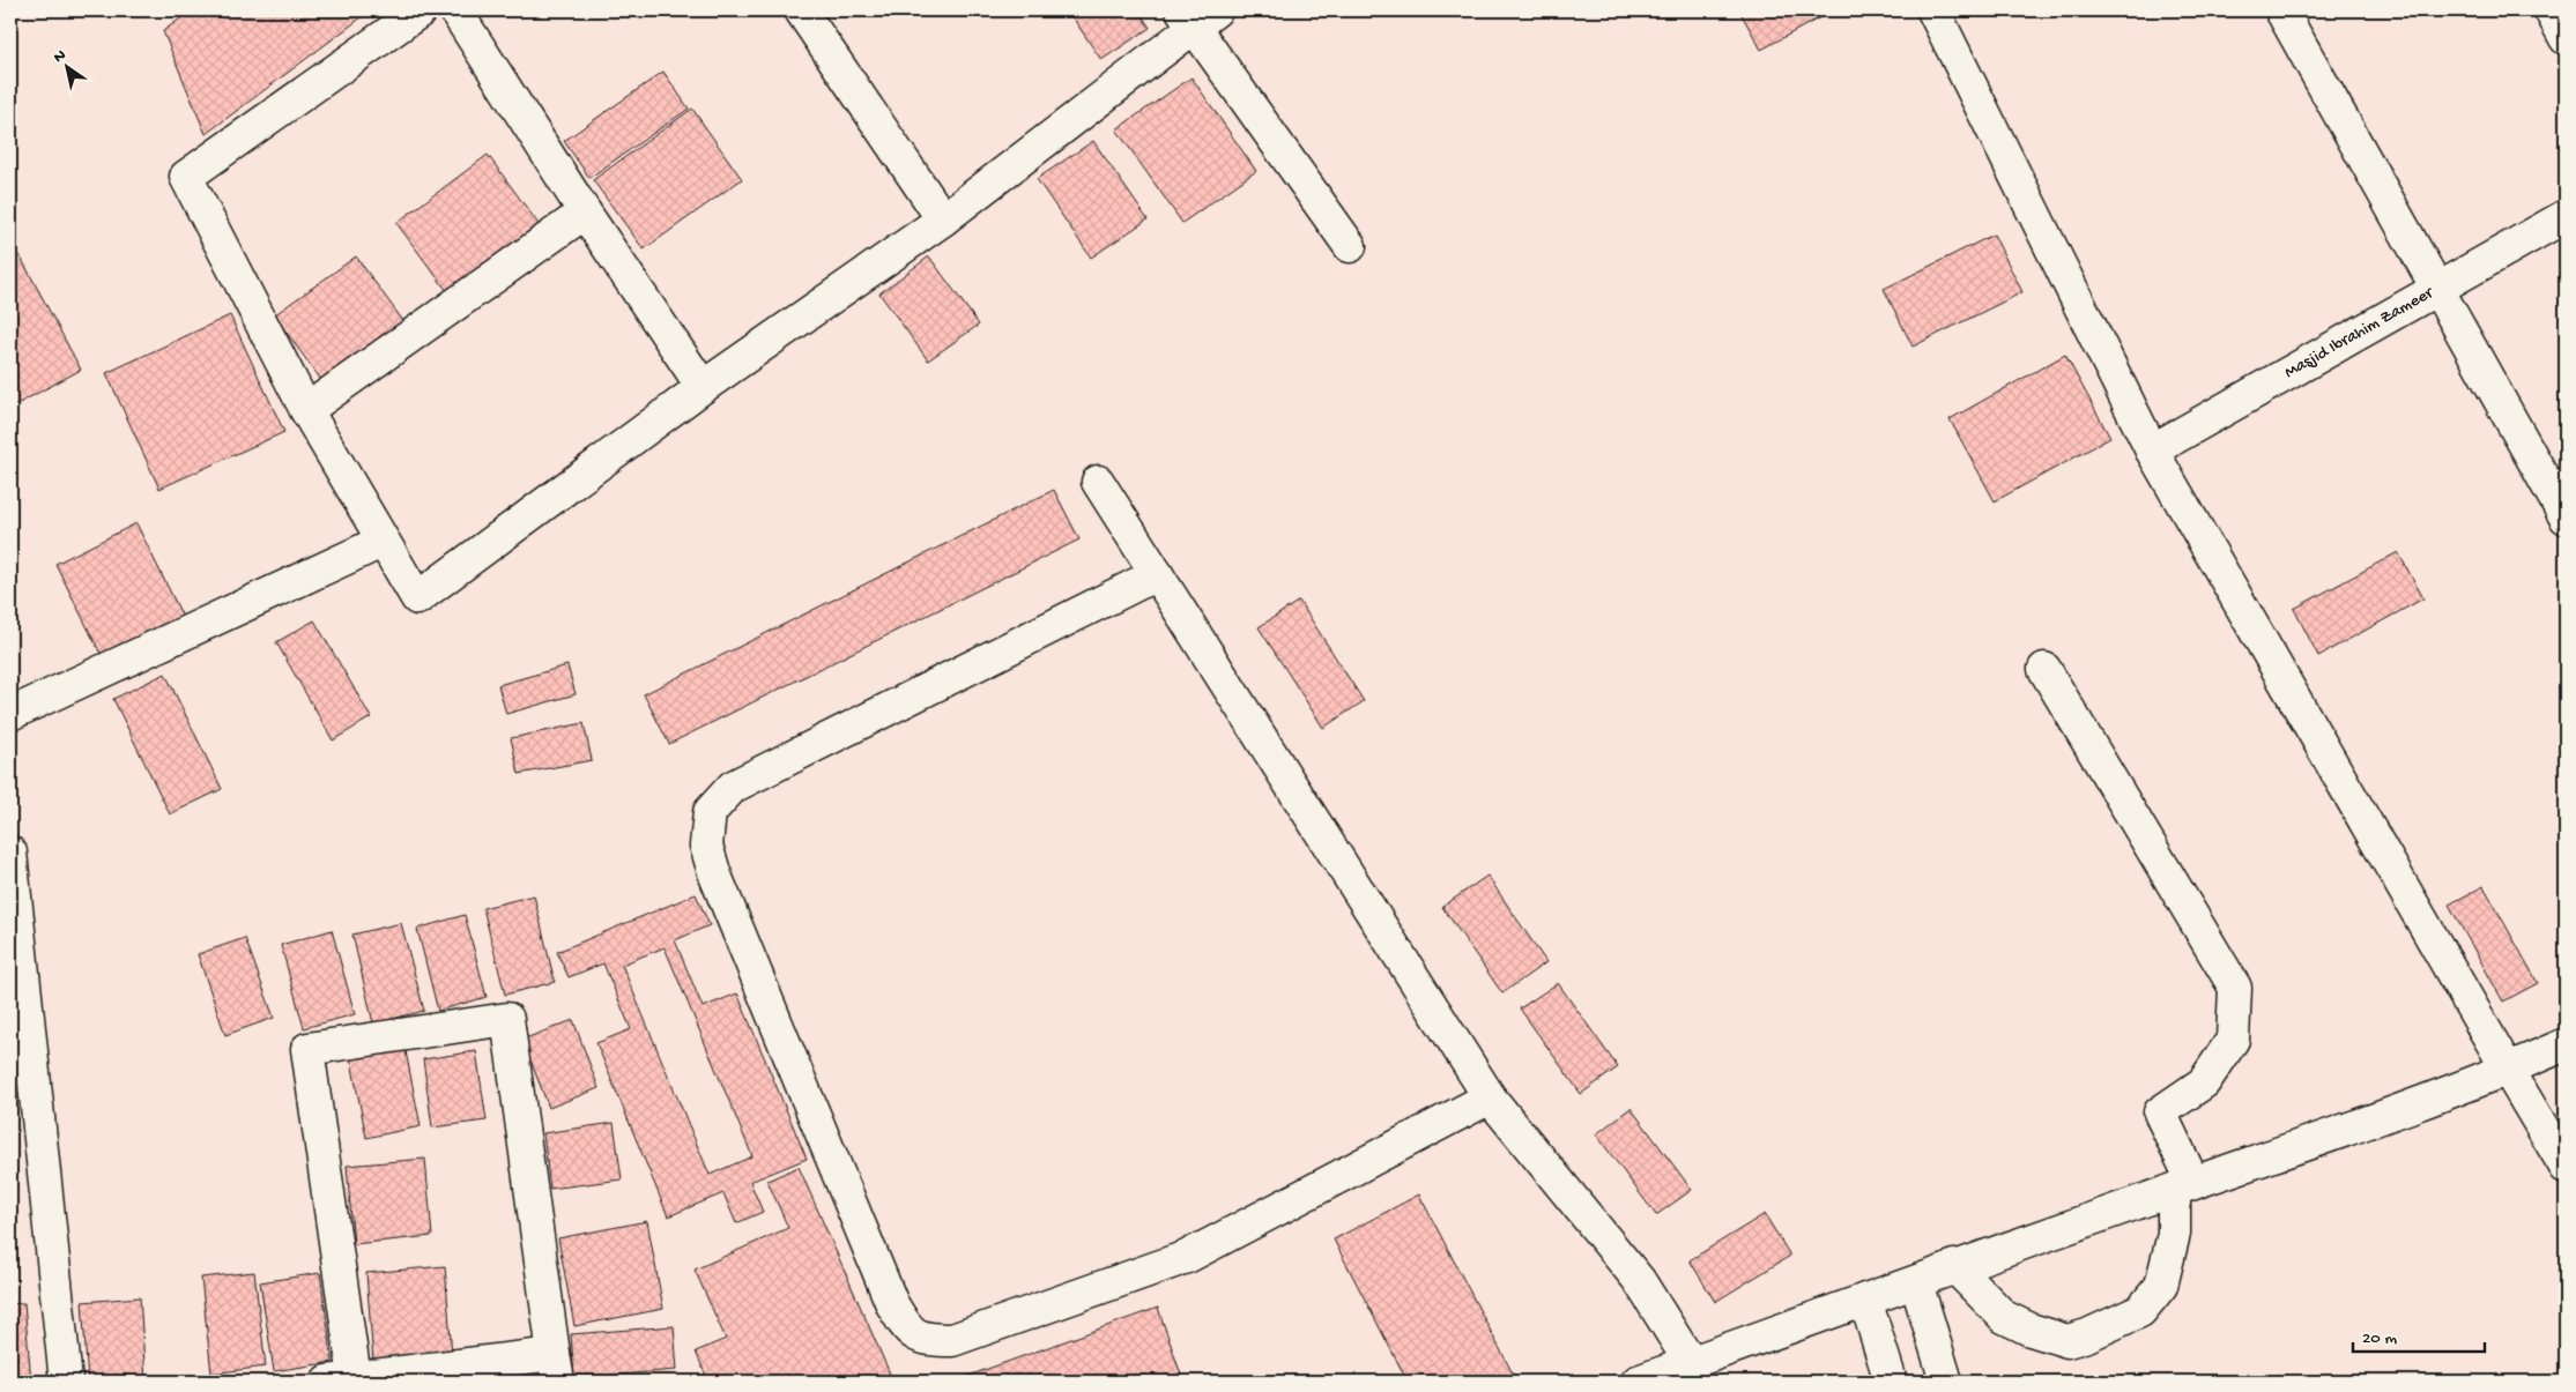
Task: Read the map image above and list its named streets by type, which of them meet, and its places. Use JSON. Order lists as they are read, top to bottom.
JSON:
{
  "streets": {
    "street": ["Masjid Ibrahim Zameer"]
  },
  "scale_bar": "20 m",
  "north": "top left"
}
